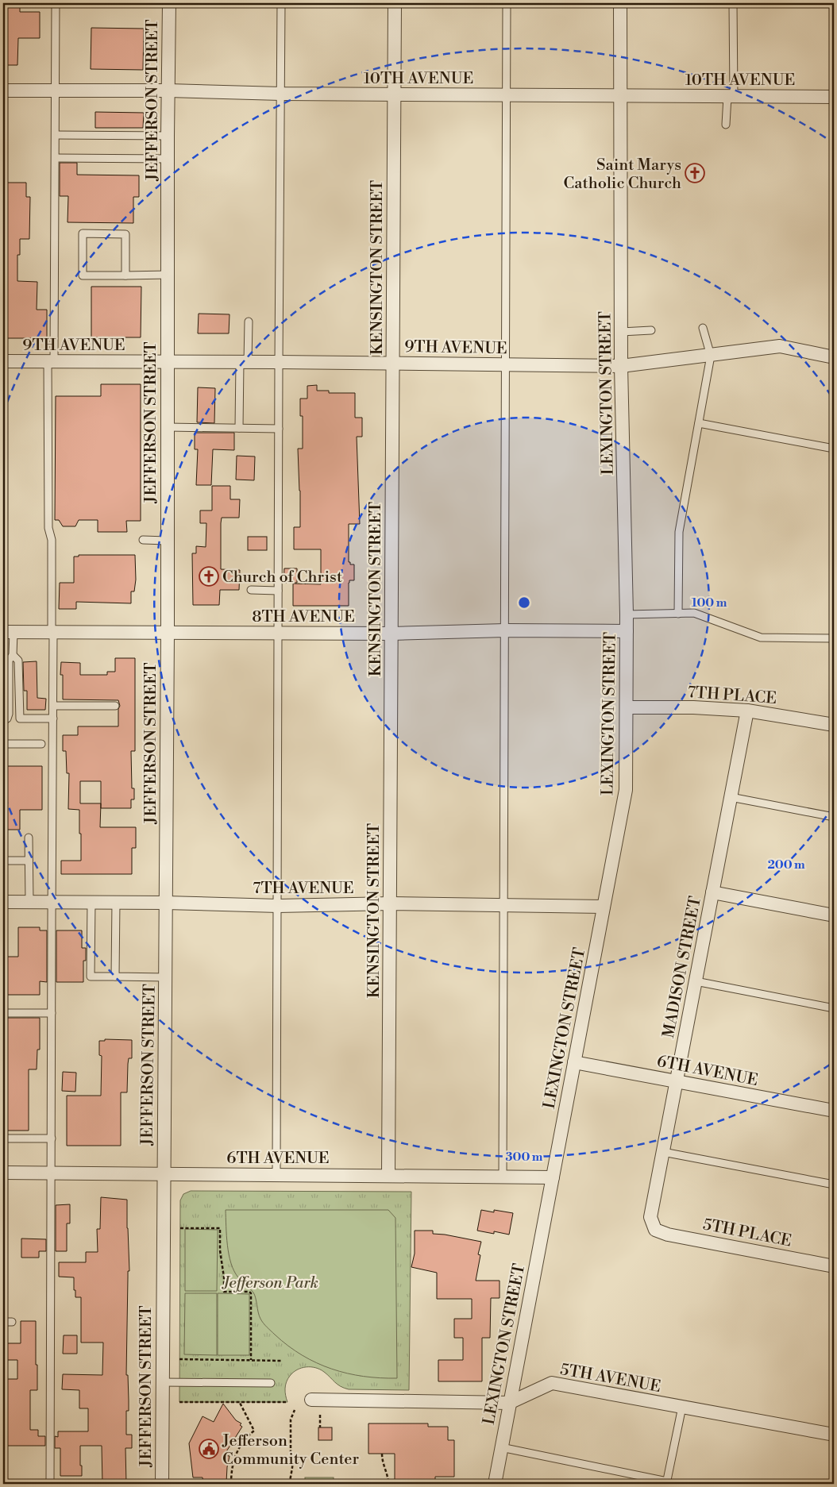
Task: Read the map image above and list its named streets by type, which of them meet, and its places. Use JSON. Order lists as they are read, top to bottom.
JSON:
{
  "streets": {
    "street": [
      "10TH AVENUE",
      "JEFFERSON STREET",
      "KENSINGTON STREET",
      "9TH AVENUE",
      "LEXINGTON STREET",
      "8TH AVENUE",
      "7TH PLACE",
      "7TH AVENUE",
      "MADISON STREET",
      "6TH AVENUE",
      "5TH PLACE",
      "5TH AVENUE"
    ]
  },
  "crossings": [
    ["10TH AVENUE", "JEFFERSON STREET"],
    ["10TH AVENUE", "KENSINGTON STREET"],
    ["10TH AVENUE", "LEXINGTON STREET"],
    ["JEFFERSON STREET", "9TH AVENUE"],
    ["JEFFERSON STREET", "8TH AVENUE"],
    ["JEFFERSON STREET", "7TH AVENUE"],
    ["JEFFERSON STREET", "6TH AVENUE"],
    ["KENSINGTON STREET", "9TH AVENUE"],
    ["KENSINGTON STREET", "8TH AVENUE"],
    ["KENSINGTON STREET", "7TH AVENUE"],
    ["KENSINGTON STREET", "6TH AVENUE"],
    ["9TH AVENUE", "LEXINGTON STREET"],
    ["LEXINGTON STREET", "8TH AVENUE"],
    ["LEXINGTON STREET", "7TH PLACE"],
    ["LEXINGTON STREET", "7TH AVENUE"],
    ["LEXINGTON STREET", "6TH AVENUE"],
    ["LEXINGTON STREET", "5TH AVENUE"],
    ["7TH PLACE", "MADISON STREET"],
    ["MADISON STREET", "6TH AVENUE"],
    ["MADISON STREET", "5TH PLACE"]
  ],
  "parks": ["Jefferson Park"],
  "places": {
    "church": ["Saint Marys Catholic Church", "Church of Christ"],
    "public building": ["Jefferson Community Center"]
  },
  "rings": ["100 m", "200 m", "300 m"]
}
